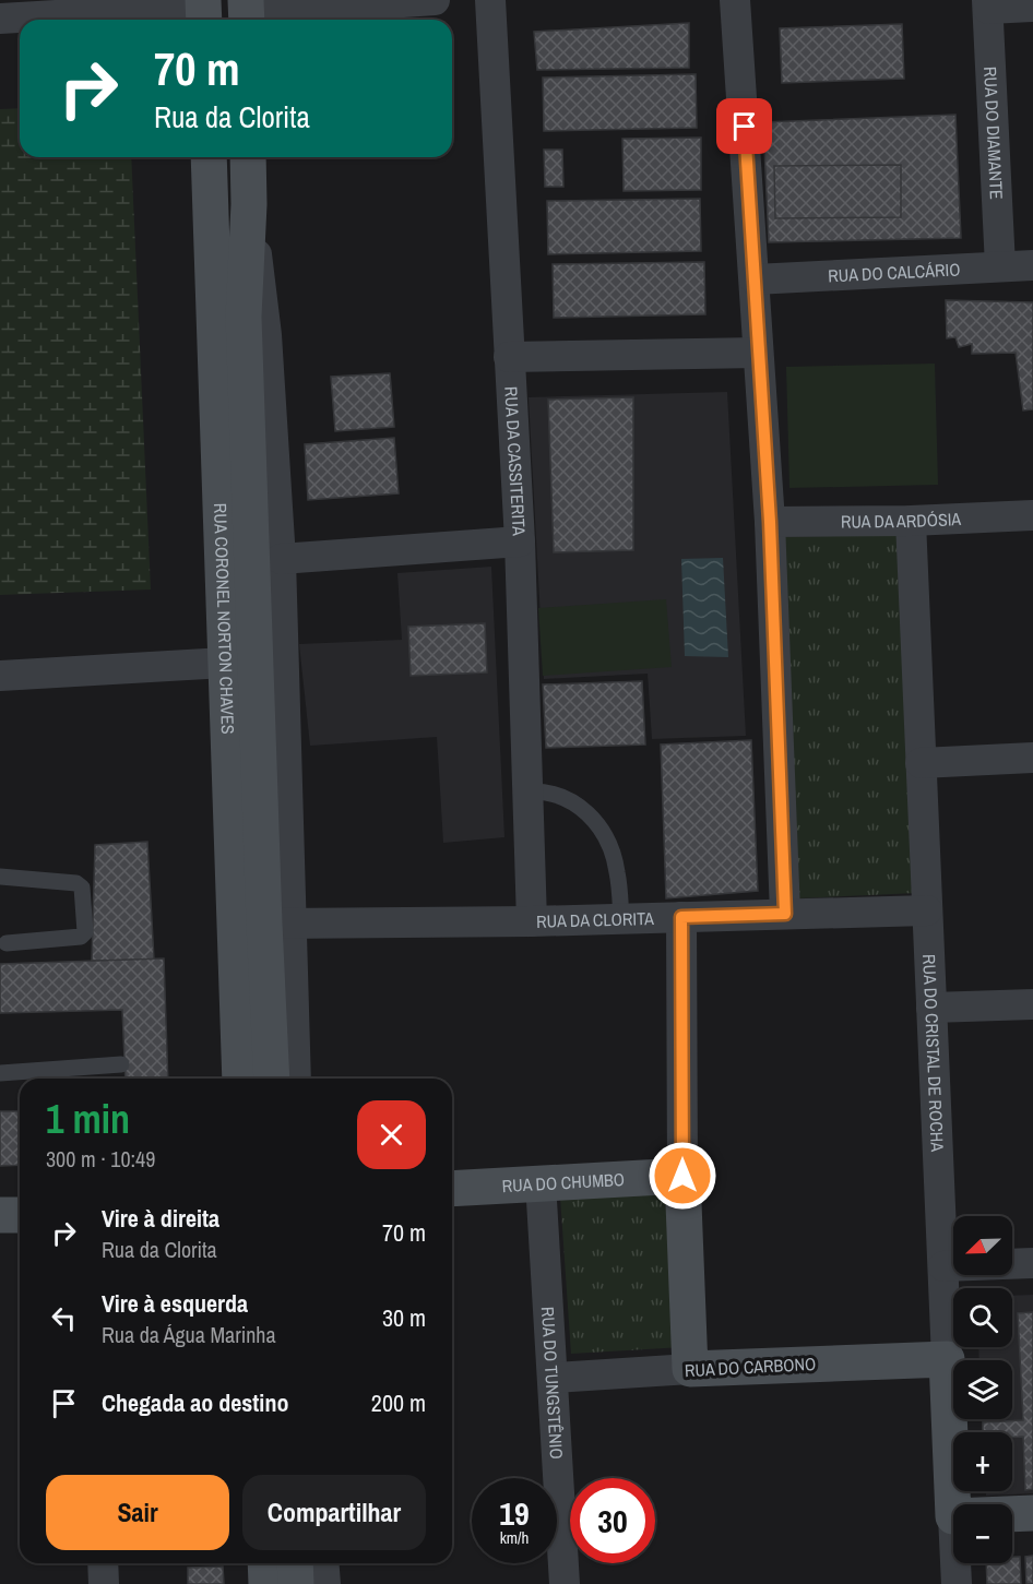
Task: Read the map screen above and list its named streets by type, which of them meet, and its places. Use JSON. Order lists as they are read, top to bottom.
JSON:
{
  "streets": {
    "main road": [
      "RUA CORONEL NORTON CHAVES",
      "RUA DO CRISTAL DE ROCHA",
      "RUA DO CHUMBO",
      "RUA DO CARBONO"
    ],
    "street": [
      "RUA DO DIAMANTE",
      "RUA DO CALCÁRIO",
      "RUA DA CASSITERITA",
      "RUA DA ARDÓSIA",
      "RUA DA CLORITA",
      "RUA DO TUNGSTÊNIO"
    ]
  },
  "crossings": [
    ["RUA DO DIAMANTE", "RUA DO CALCÁRIO"],
    ["RUA DA CASSITERITA", "RUA DA CLORITA"],
    ["RUA DA ARDÓSIA", "RUA DO CRISTAL DE ROCHA"],
    ["RUA CORONEL NORTON CHAVES", "RUA DA CLORITA"],
    ["RUA DA CLORITA", "RUA DO CRISTAL DE ROCHA"],
    ["RUA DO CRISTAL DE ROCHA", "RUA DO CARBONO"],
    ["RUA DO CHUMBO", "RUA DO TUNGSTÊNIO"],
    ["RUA DO CARBONO", "RUA DO TUNGSTÊNIO"]
  ],
  "north": "bottom left",
  "page": {
    "turn": ["70 m", "Rua da Clorita"],
    "heading": ["1 min", "300 m · 10:49"],
    "list": [
      {
        "name": "Vire à direita",
        "note": "Rua da Clorita",
        "value": "70 m"
      },
      {
        "name": "Vire à esquerda",
        "note": "Rua da Água Marinha",
        "value": "30 m"
      },
      {
        "name": "Chegada ao destino",
        "value": "200 m"
      }
    ],
    "map_buttons": ["+", "−"],
    "buttons": ["Sair", "Compartilhar"],
    "speed": "19 km/h",
    "limit": "30"
  }
}
